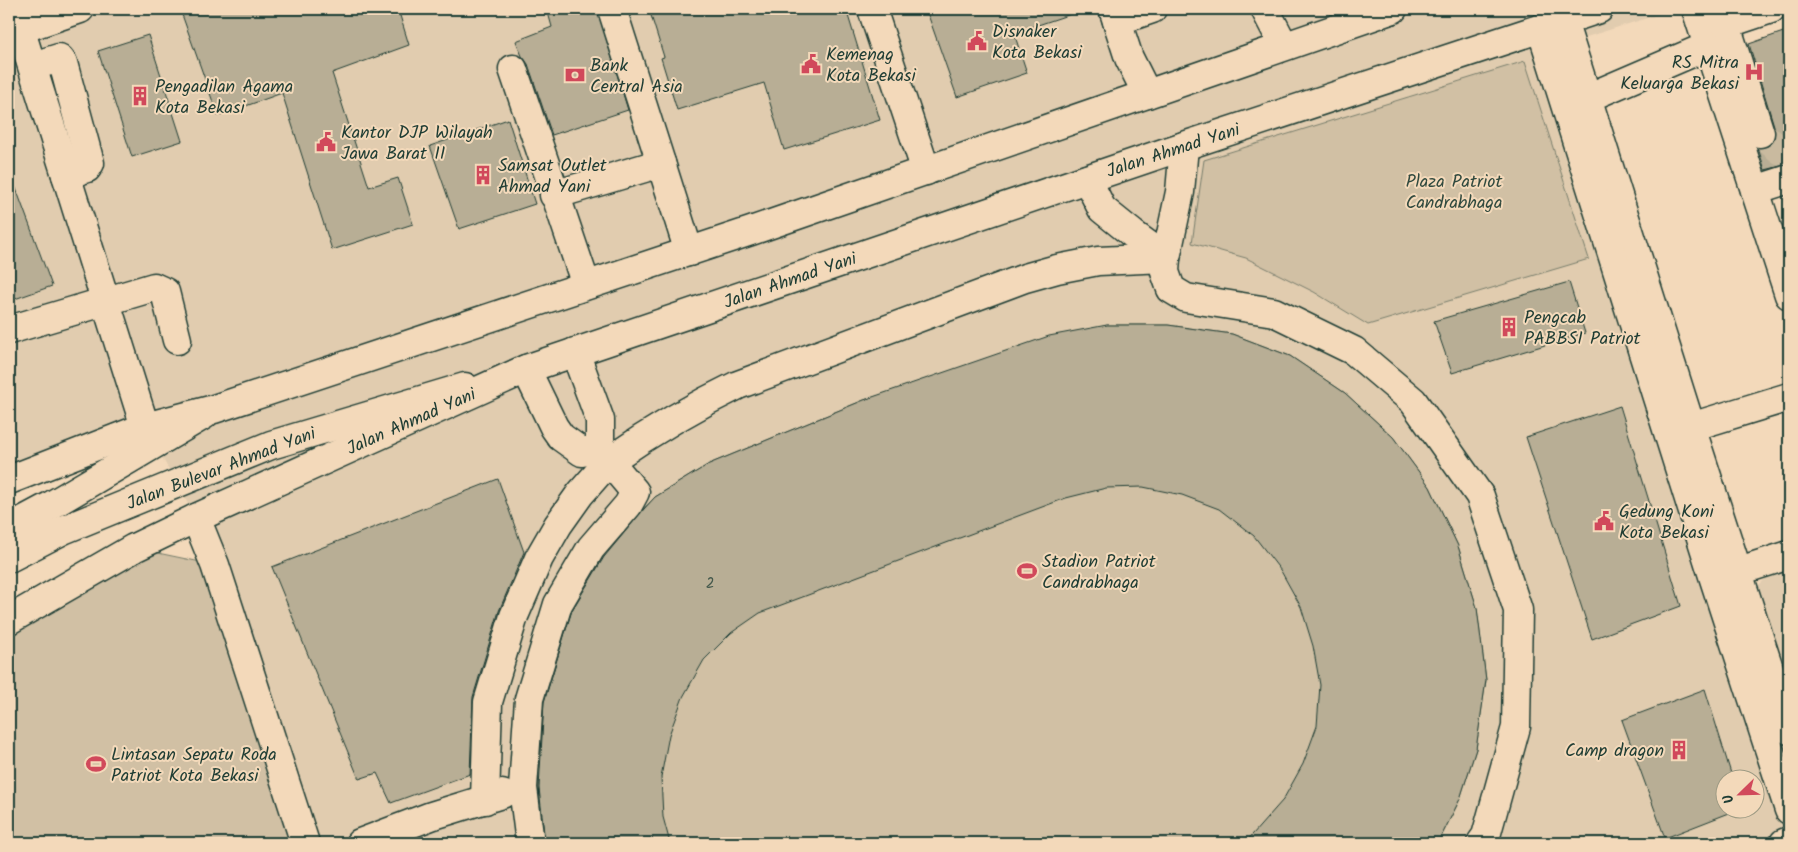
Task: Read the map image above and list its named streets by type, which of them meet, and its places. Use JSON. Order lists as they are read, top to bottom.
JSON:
{
  "streets": {
    "main road": ["Jalan Ahmad Yani", "Jalan Bulevar Ahmad Yani"]
  },
  "crossings": [
    ["Jalan Ahmad Yani", "Jalan Bulevar Ahmad Yani"]
  ],
  "parks": ["Plaza Patriot Candrabhaga"],
  "places": {
    "public building": [
      "Disnaker Kota Bekasi",
      "Kemenag Kota Bekasi",
      "Kantor DJP Wilayah Jawa Barat II",
      "Gedung Koni Kota Bekasi"
    ],
    "hospital": ["RS Mitra Keluarga Bekasi"],
    "bank": ["Bank Central Asia"],
    "building": [
      "Pengadilan Agama Kota Bekasi",
      "Samsat Outlet Ahmad Yani",
      "Pengcab PABBSI Patriot",
      "Camp dragon"
    ],
    "sports": ["Stadion Patriot Candrabhaga", "Lintasan Sepatu Roda Patriot Kota Bekasi"]
  },
  "house_numbers": ["2"],
  "north": "bottom left"
}
